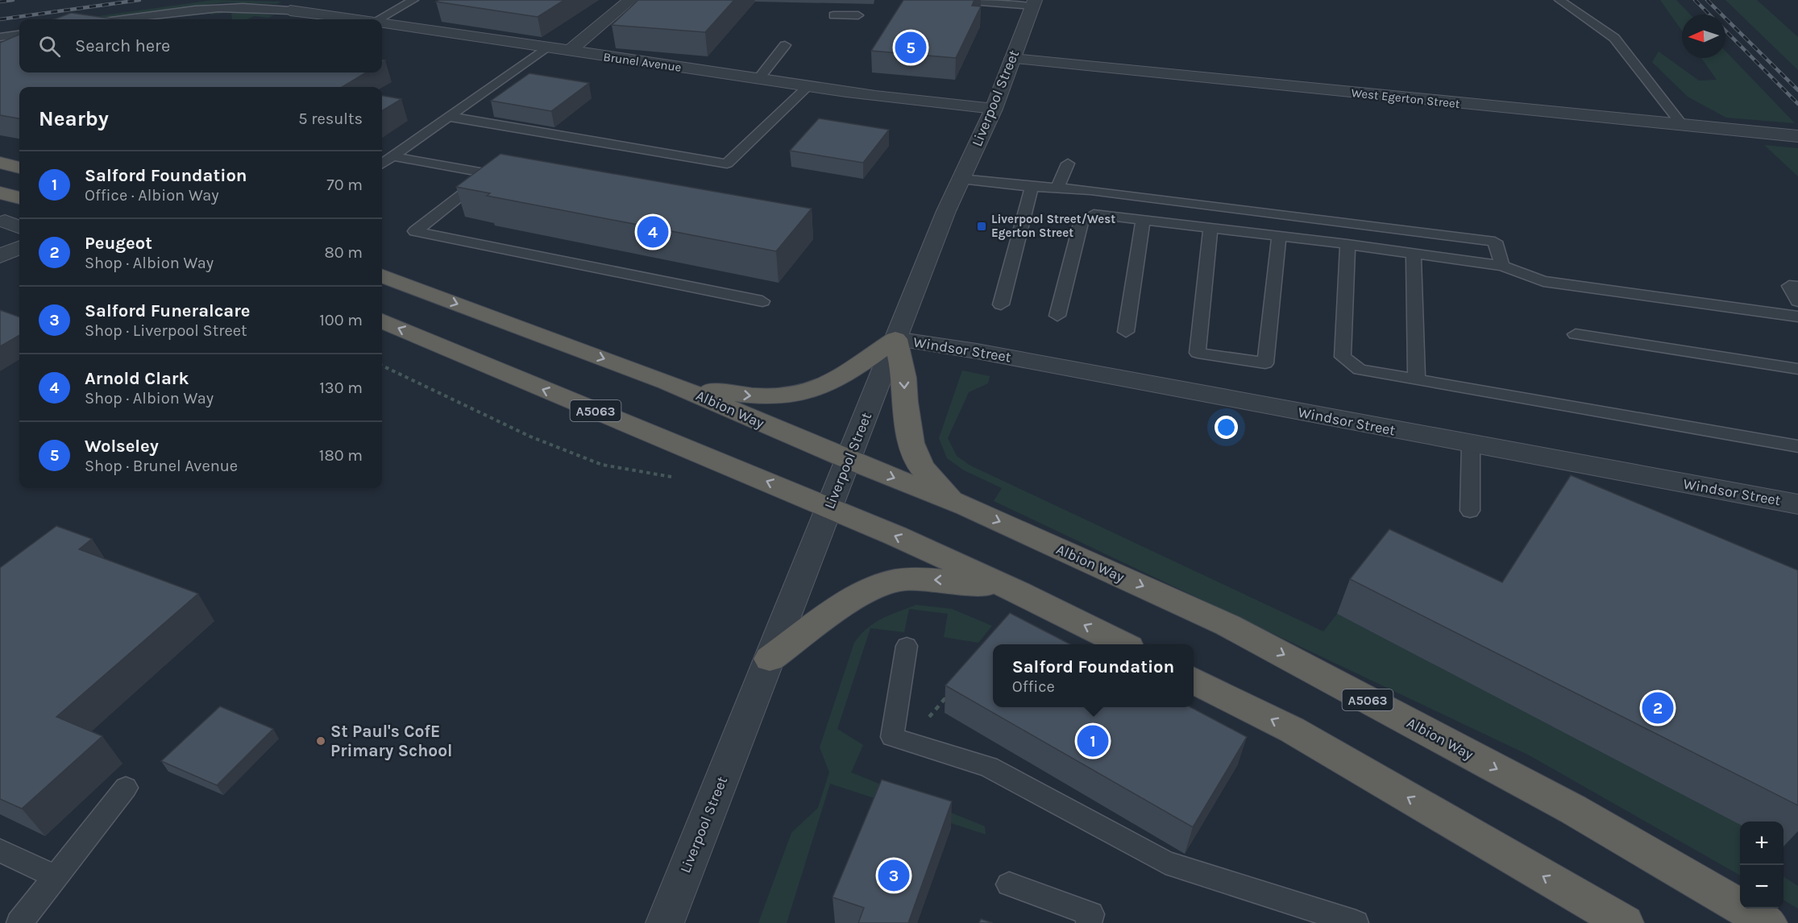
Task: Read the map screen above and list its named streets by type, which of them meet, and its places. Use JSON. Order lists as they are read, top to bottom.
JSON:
{
  "streets": {
    "highway": ["Albion Way", "A5063"],
    "street": [
      "Brunel Avenue",
      "Liverpool Street",
      "West Egerton Street",
      "Windsor Street"
    ]
  },
  "crossings": [
    ["Brunel Avenue", "Liverpool Street"],
    ["Liverpool Street", "West Egerton Street"],
    ["Liverpool Street", "Windsor Street"],
    ["Liverpool Street", "Albion Way"],
    ["Liverpool Street", "A5063"]
  ],
  "places": {
    "transit": ["Liverpool Street/West Egerton Street"],
    "other": ["St Paul's CofE Primary School"]
  },
  "north": "left",
  "page": {
    "search": "Search here",
    "pins": [
      "5",
      "4",
      "2",
      "1",
      "3"
    ],
    "heading": ["Nearby", "5 results"],
    "list": [
      {
        "mark": "1",
        "name": "Salford Foundation",
        "note": "Office · Albion Way",
        "value": "70 m"
      },
      {
        "mark": "2",
        "name": "Peugeot",
        "note": "Shop · Albion Way",
        "value": "80 m"
      },
      {
        "mark": "3",
        "name": "Salford Funeralcare",
        "note": "Shop · Liverpool Street",
        "value": "100 m"
      },
      {
        "mark": "4",
        "name": "Arnold Clark",
        "note": "Shop · Albion Way",
        "value": "130 m"
      },
      {
        "mark": "5",
        "name": "Wolseley",
        "note": "Shop · Brunel Avenue",
        "value": "180 m"
      }
    ],
    "popup": ["Salford Foundation", "Office"],
    "map_buttons": ["+", "−"]
  }
}
